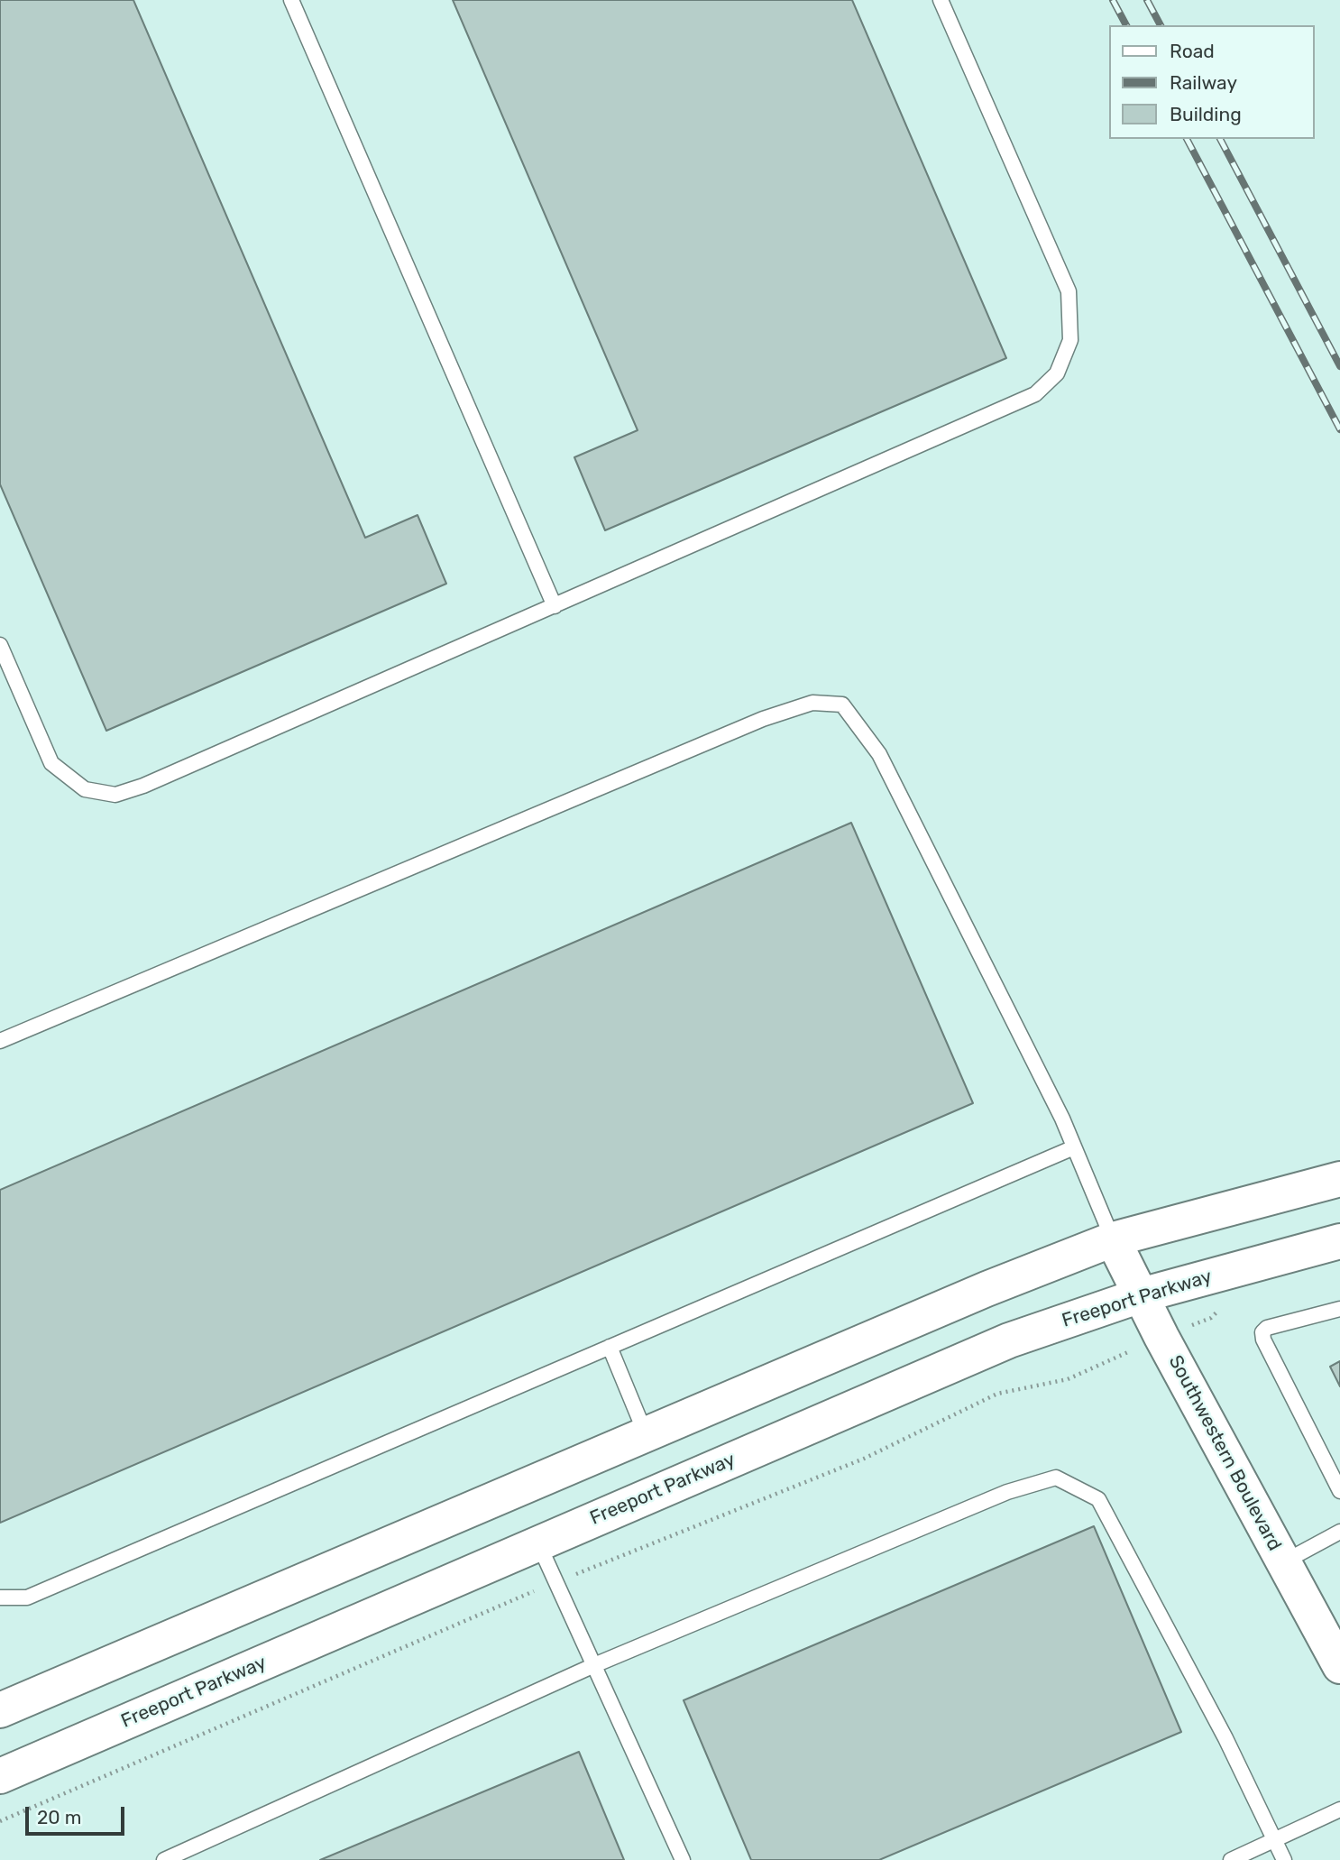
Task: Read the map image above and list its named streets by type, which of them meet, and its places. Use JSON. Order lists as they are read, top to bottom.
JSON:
{
  "streets": {
    "main road": ["Freeport Parkway", "Southwestern Boulevard"]
  },
  "crossings": [
    ["Freeport Parkway", "Southwestern Boulevard"]
  ],
  "legend": ["Road", "Railway", "Building"],
  "scale_bar": "20 m"
}
